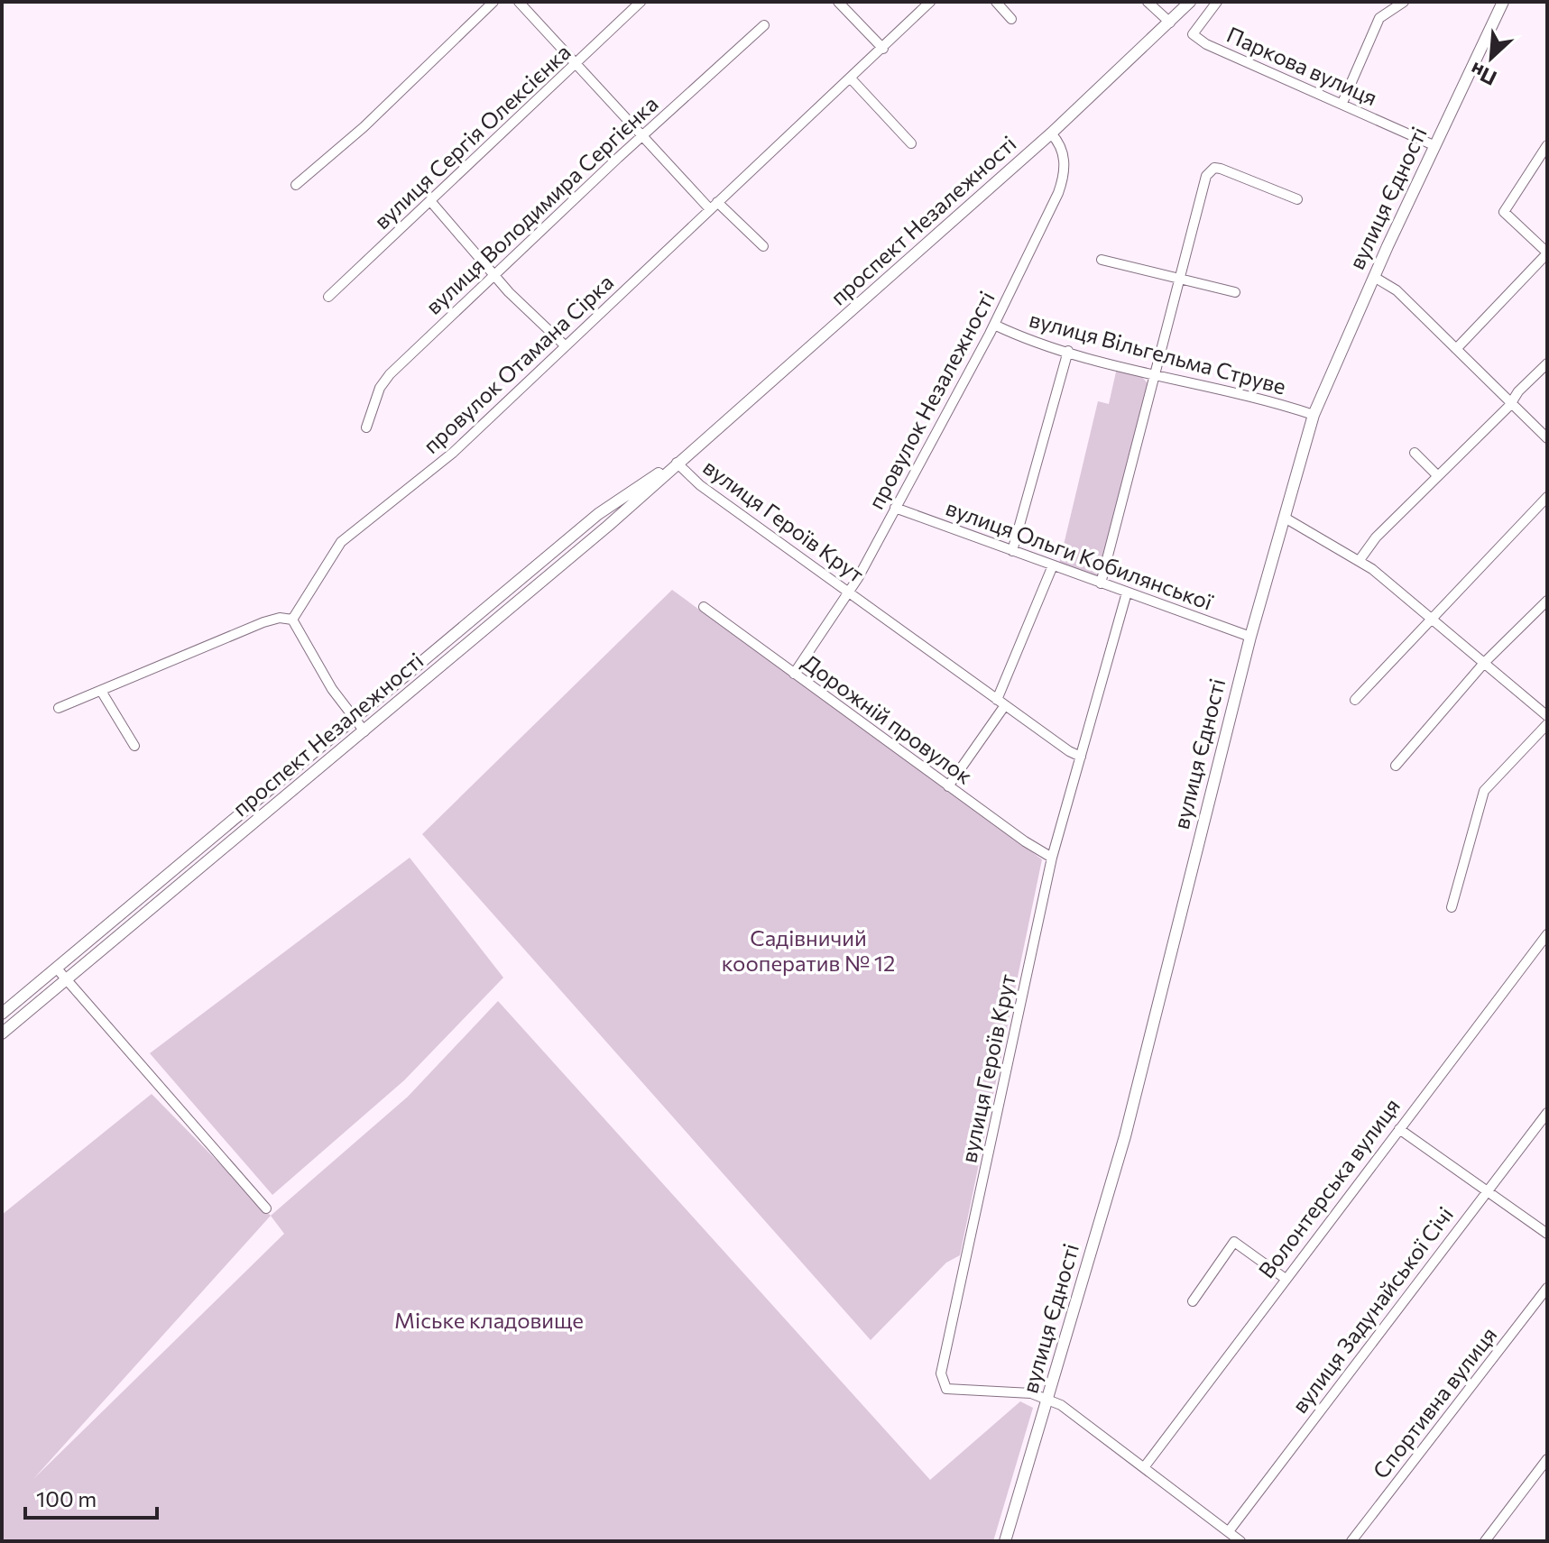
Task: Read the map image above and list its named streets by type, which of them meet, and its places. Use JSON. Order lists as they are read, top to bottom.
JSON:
{
  "streets": {
    "main road": ["вулиця Єдності", "проспект Незалежності"],
    "street": [
      "Паркова вулиця",
      "вулиця Сергія Олексієнка",
      "вулиця Володимира Сергієнка",
      "вулиця Вільгельма Струве",
      "провулок Отамана Сірка",
      "провулок Незалежності",
      "вулиця Героїв Крут",
      "вулиця Ольги Кобилянської",
      "Дорожній провулок",
      "Волонтерська вулиця",
      "вулиця Задунайської Січі",
      "Спортивна вулиця"
    ]
  },
  "crossings": [
    ["Паркова вулиця", "вулиця Єдності"],
    ["вулиця Єдності", "вулиця Вільгельма Струве"],
    ["вулиця Єдності", "вулиця Героїв Крут"],
    ["вулиця Єдності", "вулиця Ольги Кобилянської"],
    ["проспект Незалежності", "провулок Незалежності"],
    ["проспект Незалежності", "вулиця Героїв Крут"],
    ["вулиця Вільгельма Струве", "провулок Незалежності"],
    ["провулок Незалежності", "вулиця Героїв Крут"],
    ["провулок Незалежності", "вулиця Ольги Кобилянської"],
    ["провулок Незалежності", "Дорожній провулок"],
    ["вулиця Героїв Крут", "вулиця Ольги Кобилянської"],
    ["вулиця Героїв Крут", "Дорожній провулок"]
  ],
  "parks": ["Садівничий кооператив № 12", "Міське кладовище"],
  "scale_bar": "100 m",
  "north": "bottom left"
}
